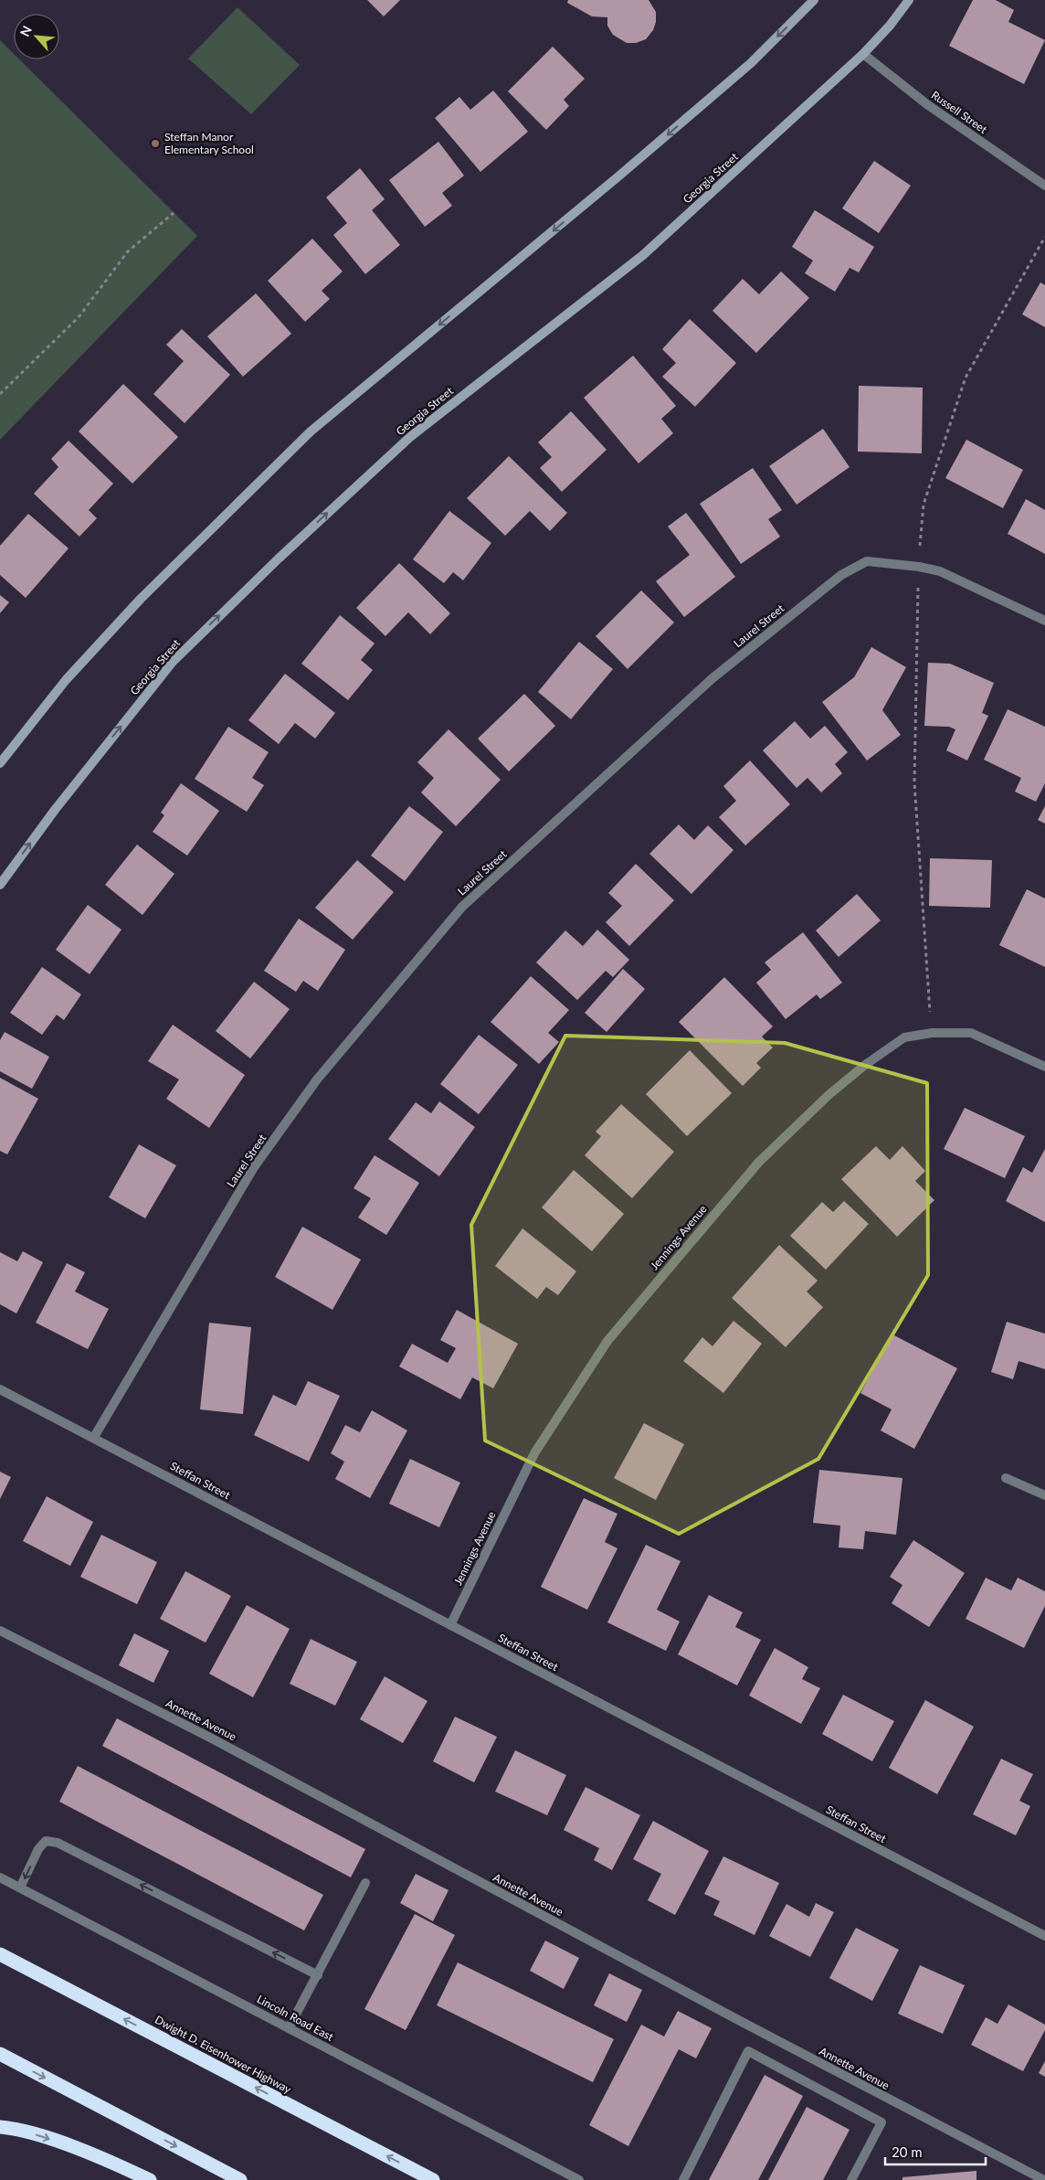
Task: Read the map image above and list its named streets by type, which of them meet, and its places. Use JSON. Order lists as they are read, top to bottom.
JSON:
{
  "streets": {
    "highway": ["Dwight D. Eisenhower Highway"],
    "main road": ["Georgia Street"],
    "street": [
      "Russell Street",
      "Laurel Street",
      "Jennings Avenue",
      "Steffan Street",
      "Annette Avenue",
      "Lincoln Road East"
    ]
  },
  "crossings": [
    ["Russell Street", "Georgia Street"],
    ["Laurel Street", "Steffan Street"],
    ["Jennings Avenue", "Steffan Street"]
  ],
  "places": ["Steffan Manor Elementary School"],
  "scale_bar": "20 m",
  "north": "top left"
}
